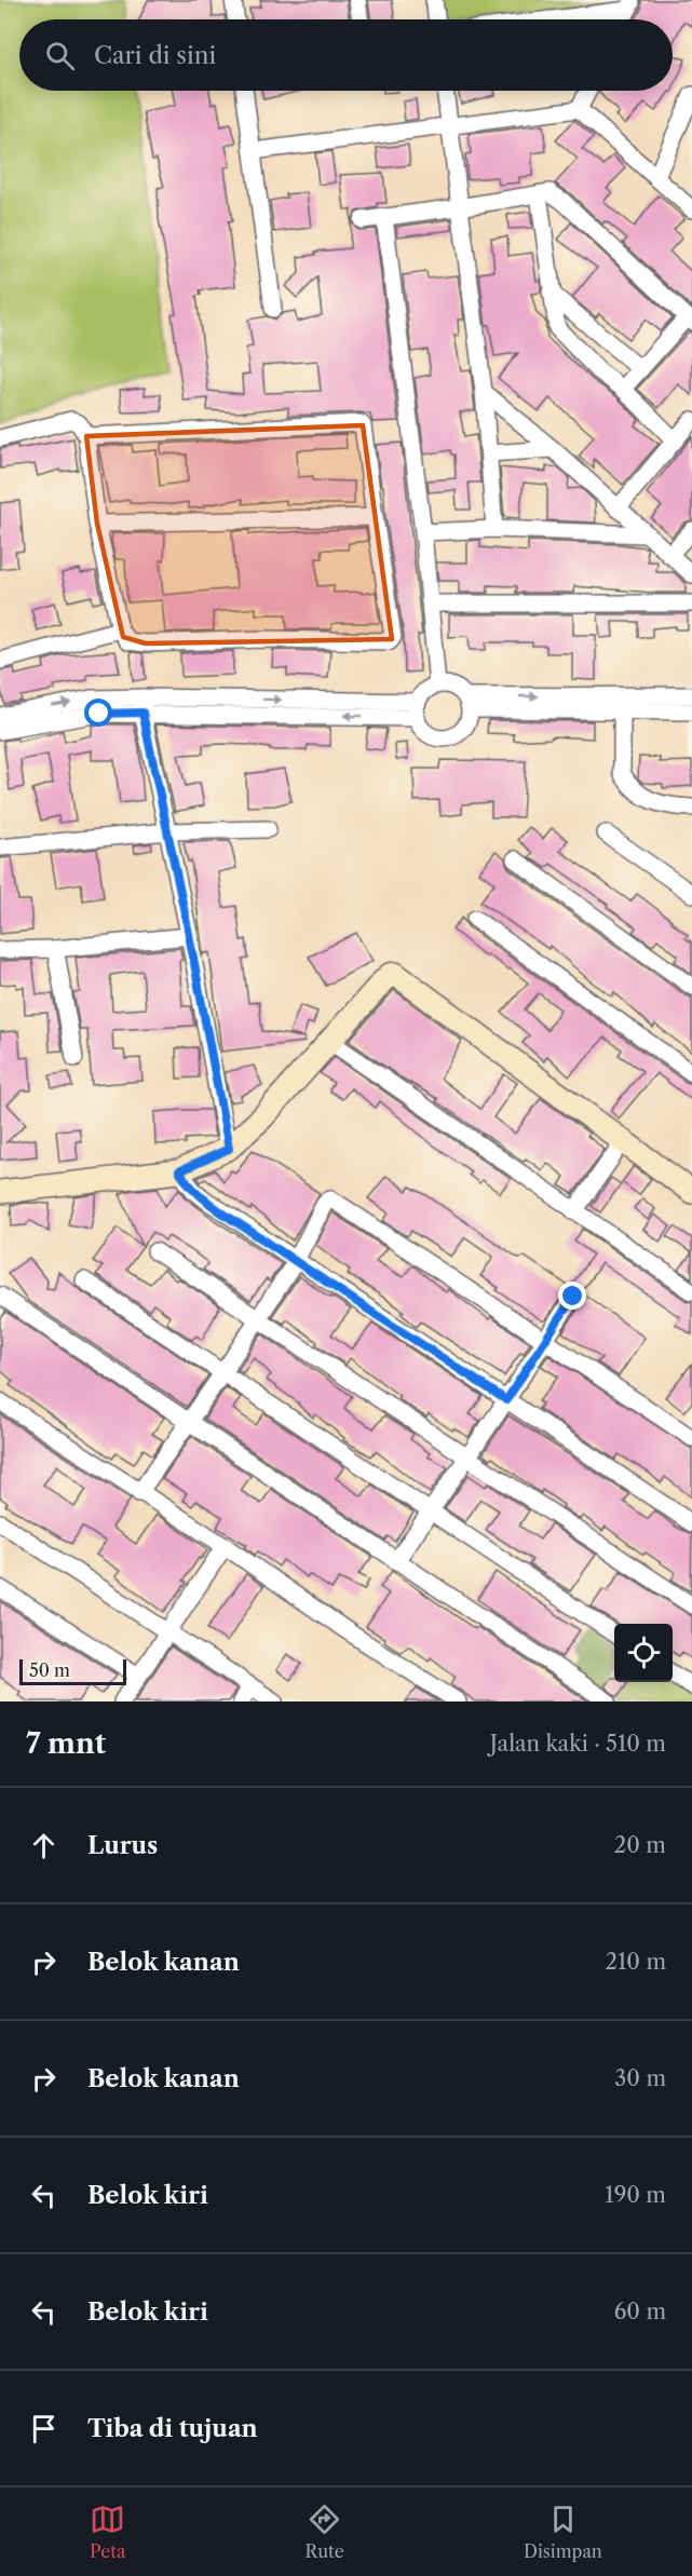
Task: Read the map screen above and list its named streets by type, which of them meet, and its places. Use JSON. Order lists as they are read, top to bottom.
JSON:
{
  "scale_bar": "50 m",
  "page": {
    "search": "Cari di sini",
    "scale": "50 m",
    "heading": ["7 mnt", "Jalan kaki · 510 m"],
    "list": [
      ["Lurus", "20 m"],
      ["Belok kanan", "210 m"],
      ["Belok kanan", "30 m"],
      ["Belok kiri", "190 m"],
      ["Belok kiri", "60 m"],
      "Tiba di tujuan"
    ],
    "nav": ["Peta", "Rute", "Disimpan"]
  }
}
